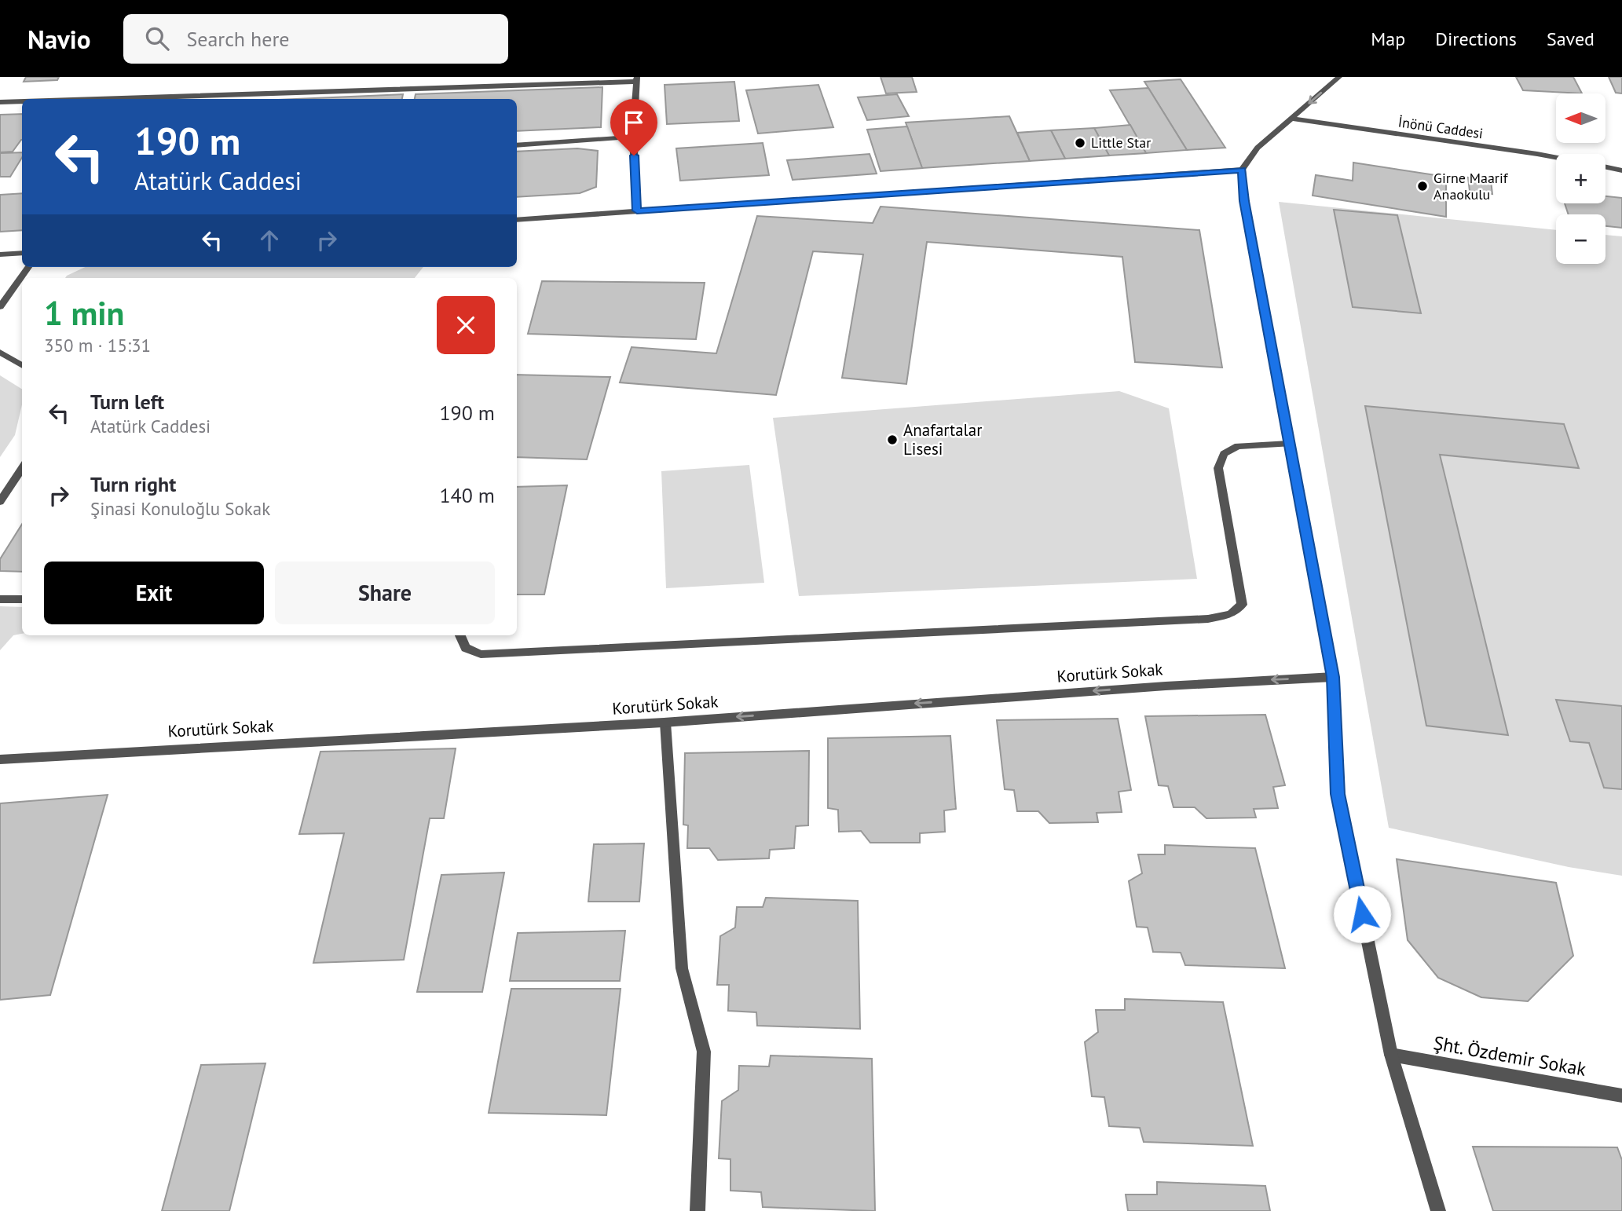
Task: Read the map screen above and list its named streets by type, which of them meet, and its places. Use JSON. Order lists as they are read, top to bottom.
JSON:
{
  "streets": {
    "street": ["İnönü Caddesi", "Korutürk Sokak", "Şht. Özdemir Sokak"]
  },
  "one_way": ["Korutürk Sokak"],
  "places": ["Little Star", "Girne Maarif Anaokulu", "Anafartalar Lisesi"],
  "north": "left",
  "page": {
    "header": "Navio",
    "search": "Search here",
    "nav": ["Map", "Directions", "Saved"],
    "map_buttons": ["+", "−"],
    "turn": ["190 m", "Atatürk Caddesi"],
    "heading": ["1 min", "350 m · 15:31"],
    "list": [
      {
        "name": "Turn left",
        "note": "Atatürk Caddesi",
        "value": "190 m"
      },
      {
        "name": "Turn right",
        "note": "Şinasi Konuloğlu Sokak",
        "value": "140 m"
      }
    ],
    "buttons": ["Exit", "Share"]
  }
}
